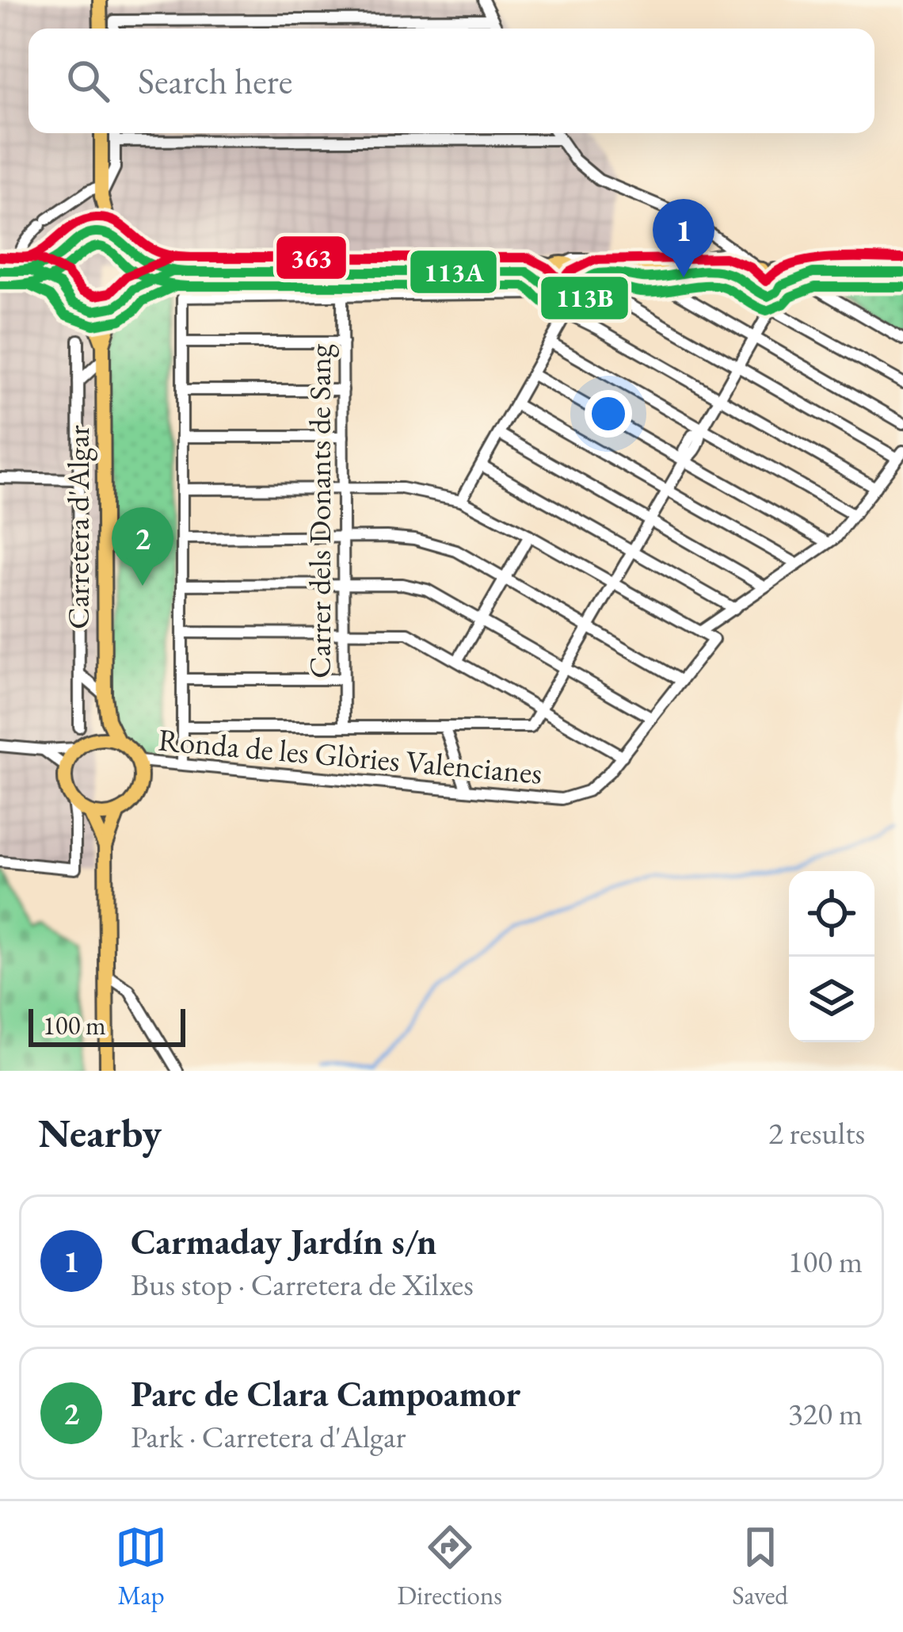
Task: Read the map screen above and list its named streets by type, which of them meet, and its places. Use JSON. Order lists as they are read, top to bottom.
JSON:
{
  "streets": {
    "main road": ["Carretera d'Algar"],
    "street": ["Carrer dels Donants de Sang", "Ronda de les Glòries Valencianes"]
  },
  "crossings": [
    ["Carretera d'Algar", "Ronda de les Glòries Valencianes"]
  ],
  "lines": ["transit line 363", "transit line 113A", "transit line 113B"],
  "scale_bar": "100 m",
  "page": {
    "search": "Search here",
    "pins": ["1", "2"],
    "scale": "100 m",
    "heading": ["Nearby", "2 results"],
    "list": [
      {
        "mark": "1",
        "name": "Carmaday Jardín s/n",
        "note": "Bus stop · Carretera de Xilxes",
        "value": "100 m"
      },
      {
        "mark": "2",
        "name": "Parc de Clara Campoamor",
        "note": "Park · Carretera d'Algar",
        "value": "320 m"
      }
    ],
    "nav": ["Map", "Directions", "Saved"]
  }
}
